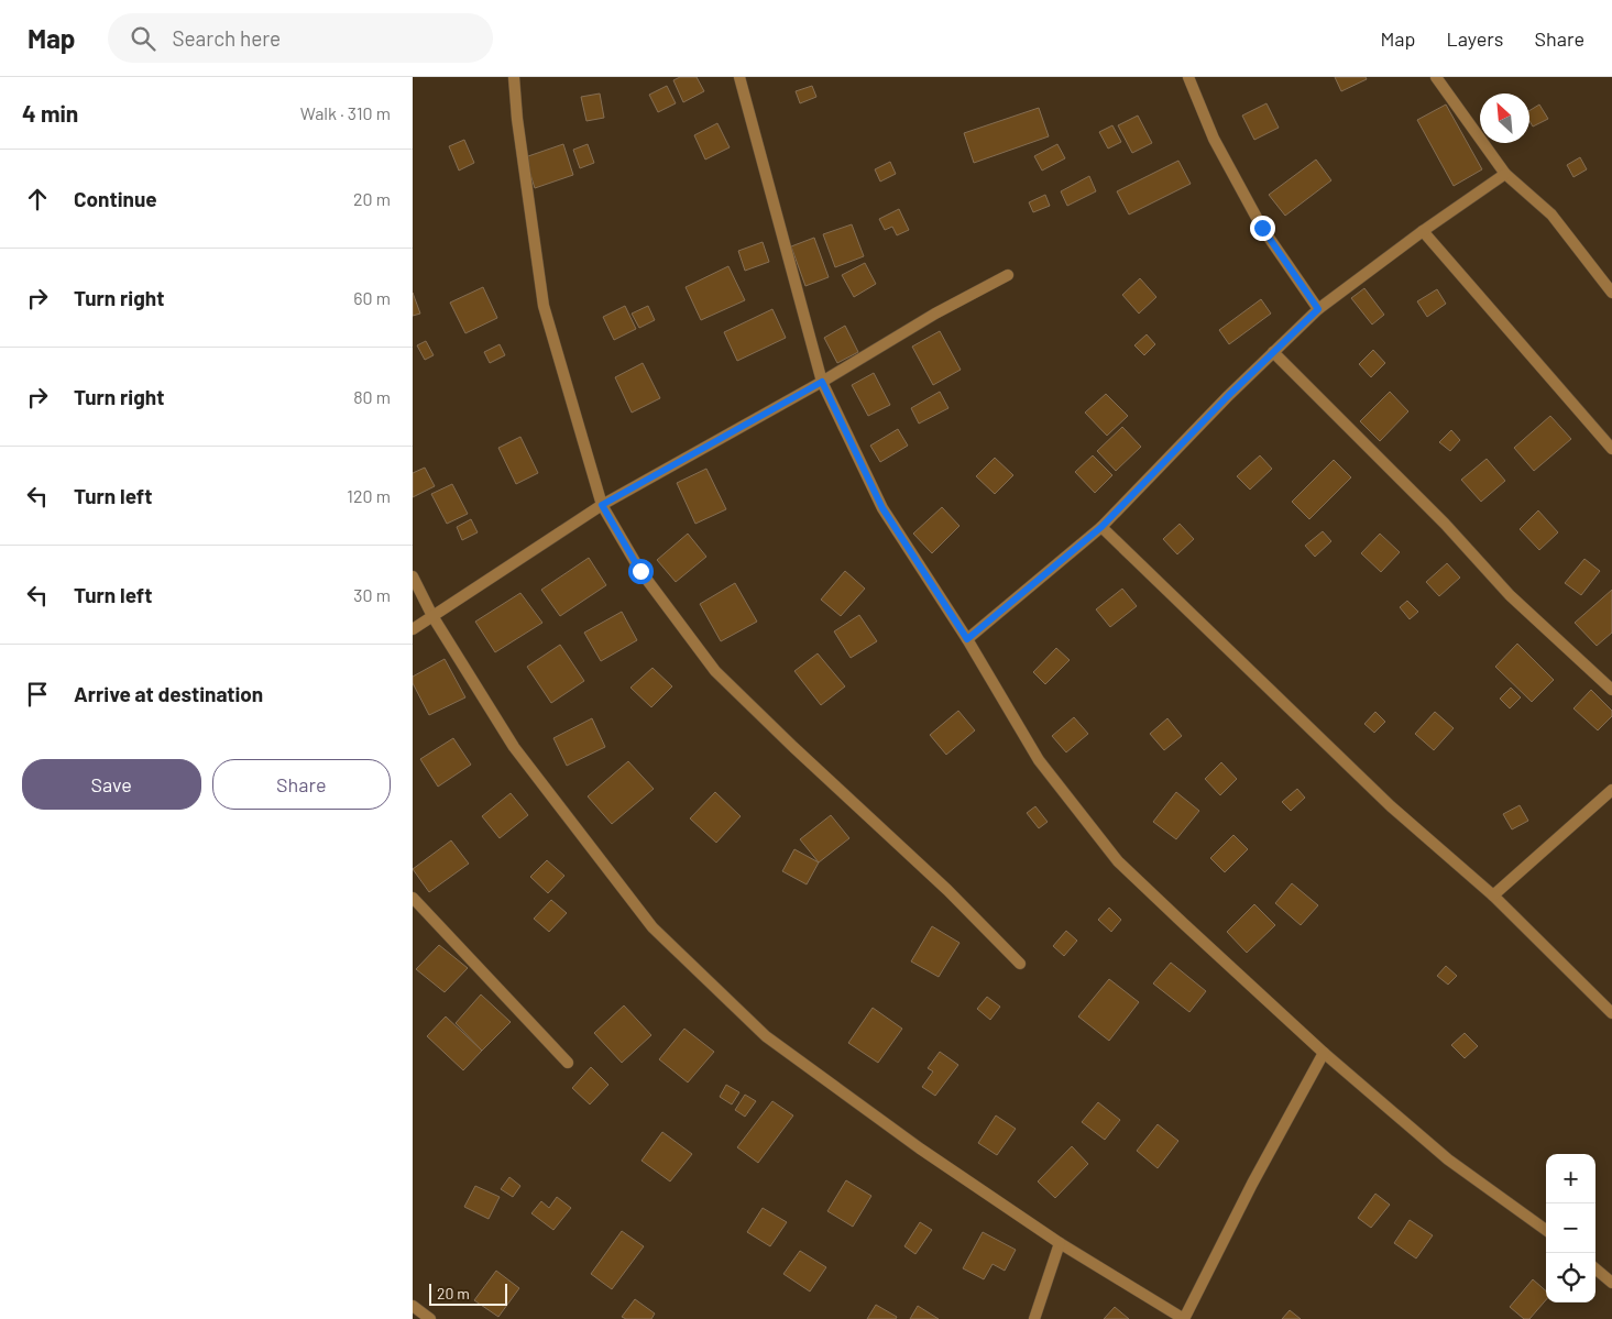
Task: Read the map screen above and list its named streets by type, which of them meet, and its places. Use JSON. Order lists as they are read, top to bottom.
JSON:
{
  "scale_bar": "20 m",
  "north": "top left",
  "page": {
    "header": "Map",
    "search": "Search here",
    "nav": ["Map", "Layers", "Share"],
    "heading": ["4 min", "Walk · 310 m"],
    "list": [
      ["Continue", "20 m"],
      ["Turn right", "60 m"],
      ["Turn right", "80 m"],
      ["Turn left", "120 m"],
      ["Turn left", "30 m"],
      "Arrive at destination"
    ],
    "buttons": ["Save", "Share"],
    "map_buttons": ["+", "−"],
    "scale": "20 m"
  }
}
